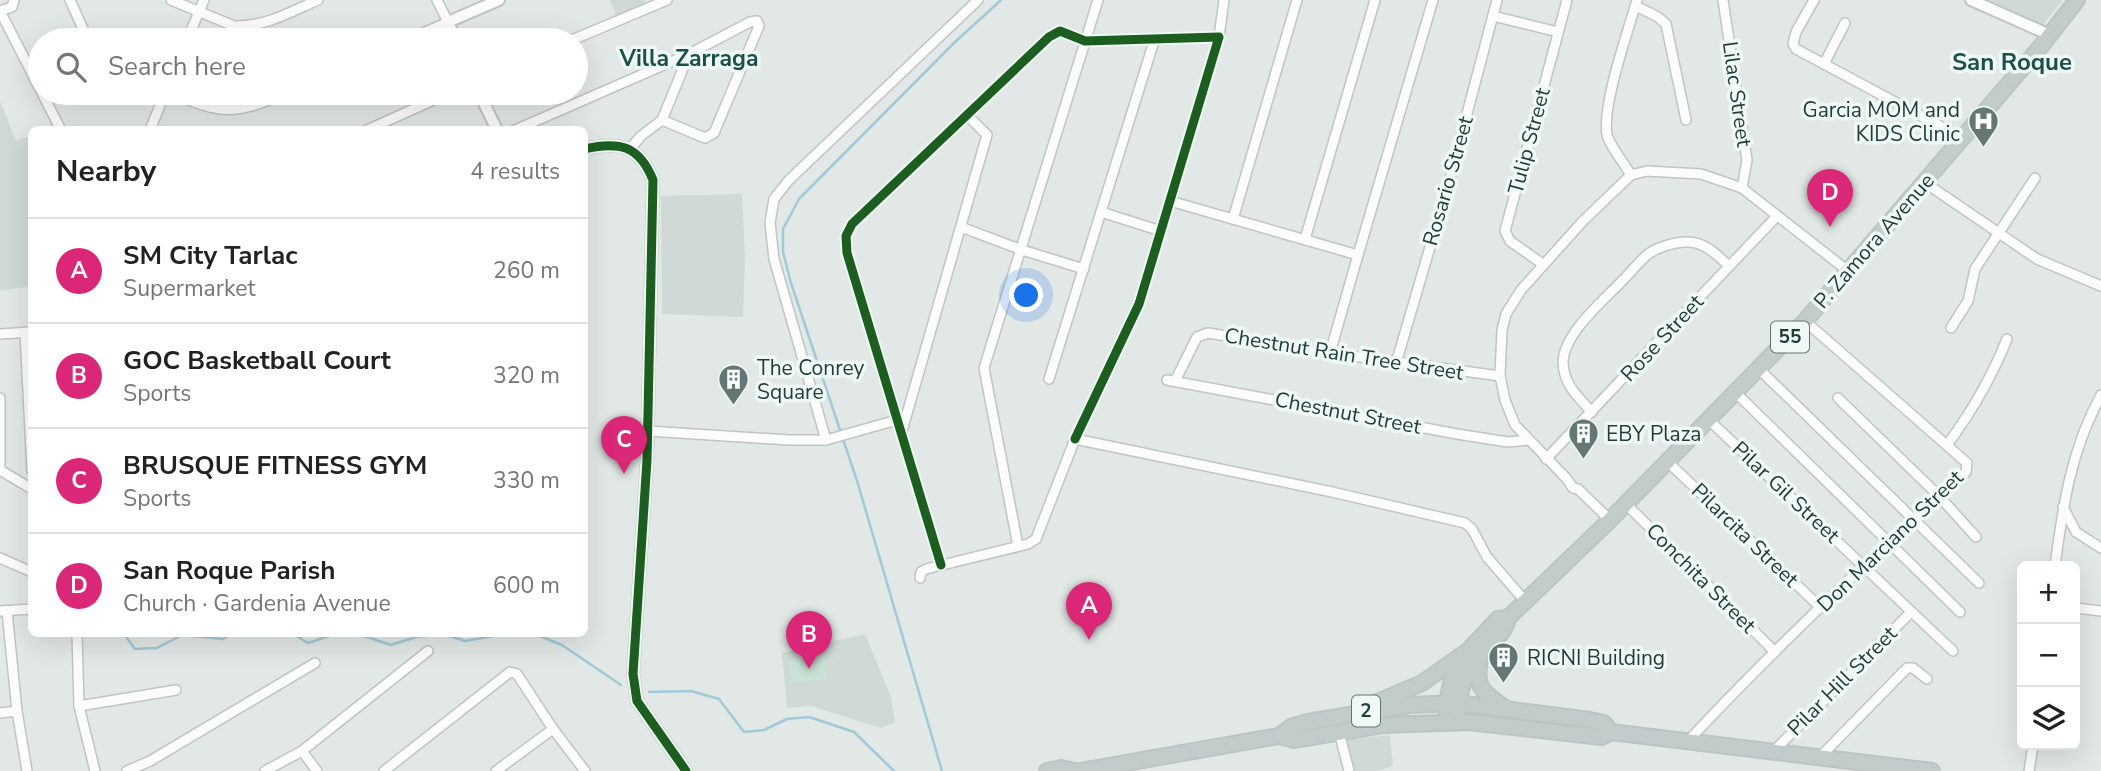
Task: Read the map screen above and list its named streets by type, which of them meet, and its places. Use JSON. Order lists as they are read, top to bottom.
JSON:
{
  "streets": {
    "highway": ["P. Zamora Avenue", "55", "2"],
    "street": [
      "Lilac Street",
      "Tulip Street",
      "Rosario Street",
      "Rose Street",
      "Chestnut Rain Tree Street",
      "Chestnut Street",
      "Pilar Gil Street",
      "Pilarcita Street",
      "Don Marciano Street",
      "Conchita Street",
      "Pilar Hill Street"
    ]
  },
  "crossings": [
    ["Rosario Street", "Chestnut Rain Tree Street"],
    ["P. Zamora Avenue", "Pilar Gil Street"],
    ["P. Zamora Avenue", "Pilarcita Street"],
    ["P. Zamora Avenue", "Don Marciano Street"],
    ["P. Zamora Avenue", "Conchita Street"],
    ["P. Zamora Avenue", "2"],
    ["Chestnut Rain Tree Street", "Chestnut Street"],
    ["Pilar Gil Street", "Don Marciano Street"],
    ["Pilar Gil Street", "Pilar Hill Street"],
    ["Pilarcita Street", "Don Marciano Street"],
    ["Don Marciano Street", "Conchita Street"],
    ["Don Marciano Street", "2"],
    ["Pilar Hill Street", "2"]
  ],
  "districts": ["Villa Zarraga", "San Roque"],
  "places": {
    "hospital": ["Garcia MOM and KIDS Clinic"],
    "building": ["The Conrey Square", "EBY Plaza", "RICNI Building"]
  },
  "page": {
    "search": "Search here",
    "heading": ["Nearby", "4 results"],
    "pins": [
      "D",
      "C",
      "A",
      "B"
    ],
    "list": [
      {
        "mark": "A",
        "name": "SM City Tarlac",
        "note": "Supermarket",
        "value": "260 m"
      },
      {
        "mark": "B",
        "name": "GOC Basketball Court",
        "note": "Sports",
        "value": "320 m"
      },
      {
        "mark": "C",
        "name": "BRUSQUE FITNESS GYM",
        "note": "Sports",
        "value": "330 m"
      },
      {
        "mark": "D",
        "name": "San Roque Parish",
        "note": "Church · Gardenia Avenue",
        "value": "600 m"
      }
    ],
    "map_buttons": ["+", "−"]
  }
}
